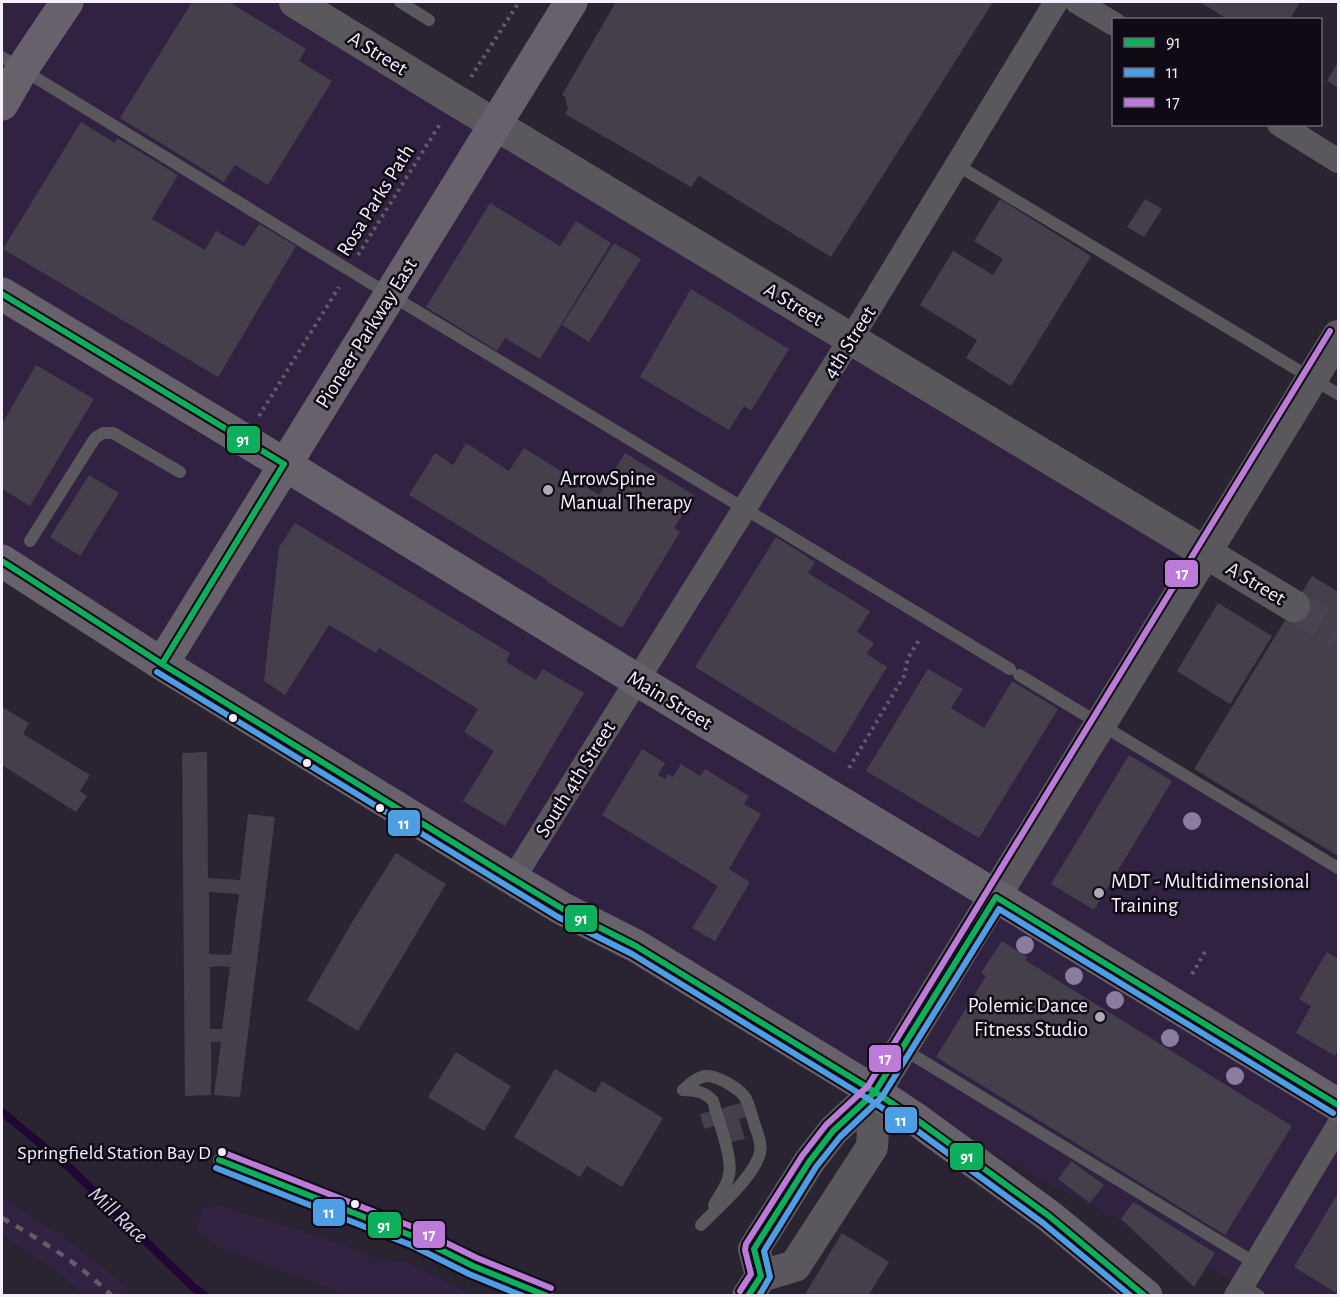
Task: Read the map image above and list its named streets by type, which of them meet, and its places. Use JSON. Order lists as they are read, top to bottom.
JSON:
{
  "streets": {
    "main road": ["Pioneer Parkway East", "Main Street"],
    "street": ["A Street", "4th Street", "South 4th Street"],
    "path": ["Rosa Parks Path"]
  },
  "crossings": [
    ["A Street", "Rosa Parks Path"],
    ["A Street", "Pioneer Parkway East"],
    ["A Street", "4th Street"],
    ["Pioneer Parkway East", "Main Street"],
    ["4th Street", "Main Street"],
    ["4th Street", "South 4th Street"],
    ["Main Street", "South 4th Street"]
  ],
  "water": ["Mill Race"],
  "places": [
    "ArrowSpine Manual Therapy",
    "MDT - Multidimensional Training",
    "Polemic Dance Fitness Studio",
    "Springfield Station Bay D"
  ],
  "lines": ["transit line 91", "transit line 17", "transit line 11"],
  "legend": ["91", "11", "17"]
}
